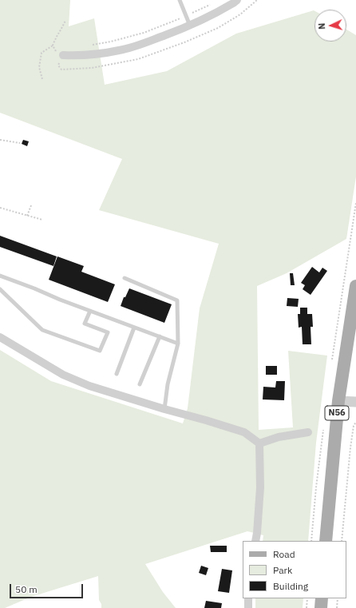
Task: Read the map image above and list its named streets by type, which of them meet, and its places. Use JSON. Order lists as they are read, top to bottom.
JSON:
{
  "streets": {
    "main road": ["N56"]
  },
  "legend": ["Road", "Park", "Building"],
  "scale_bar": "50 m",
  "north": "left"
}
